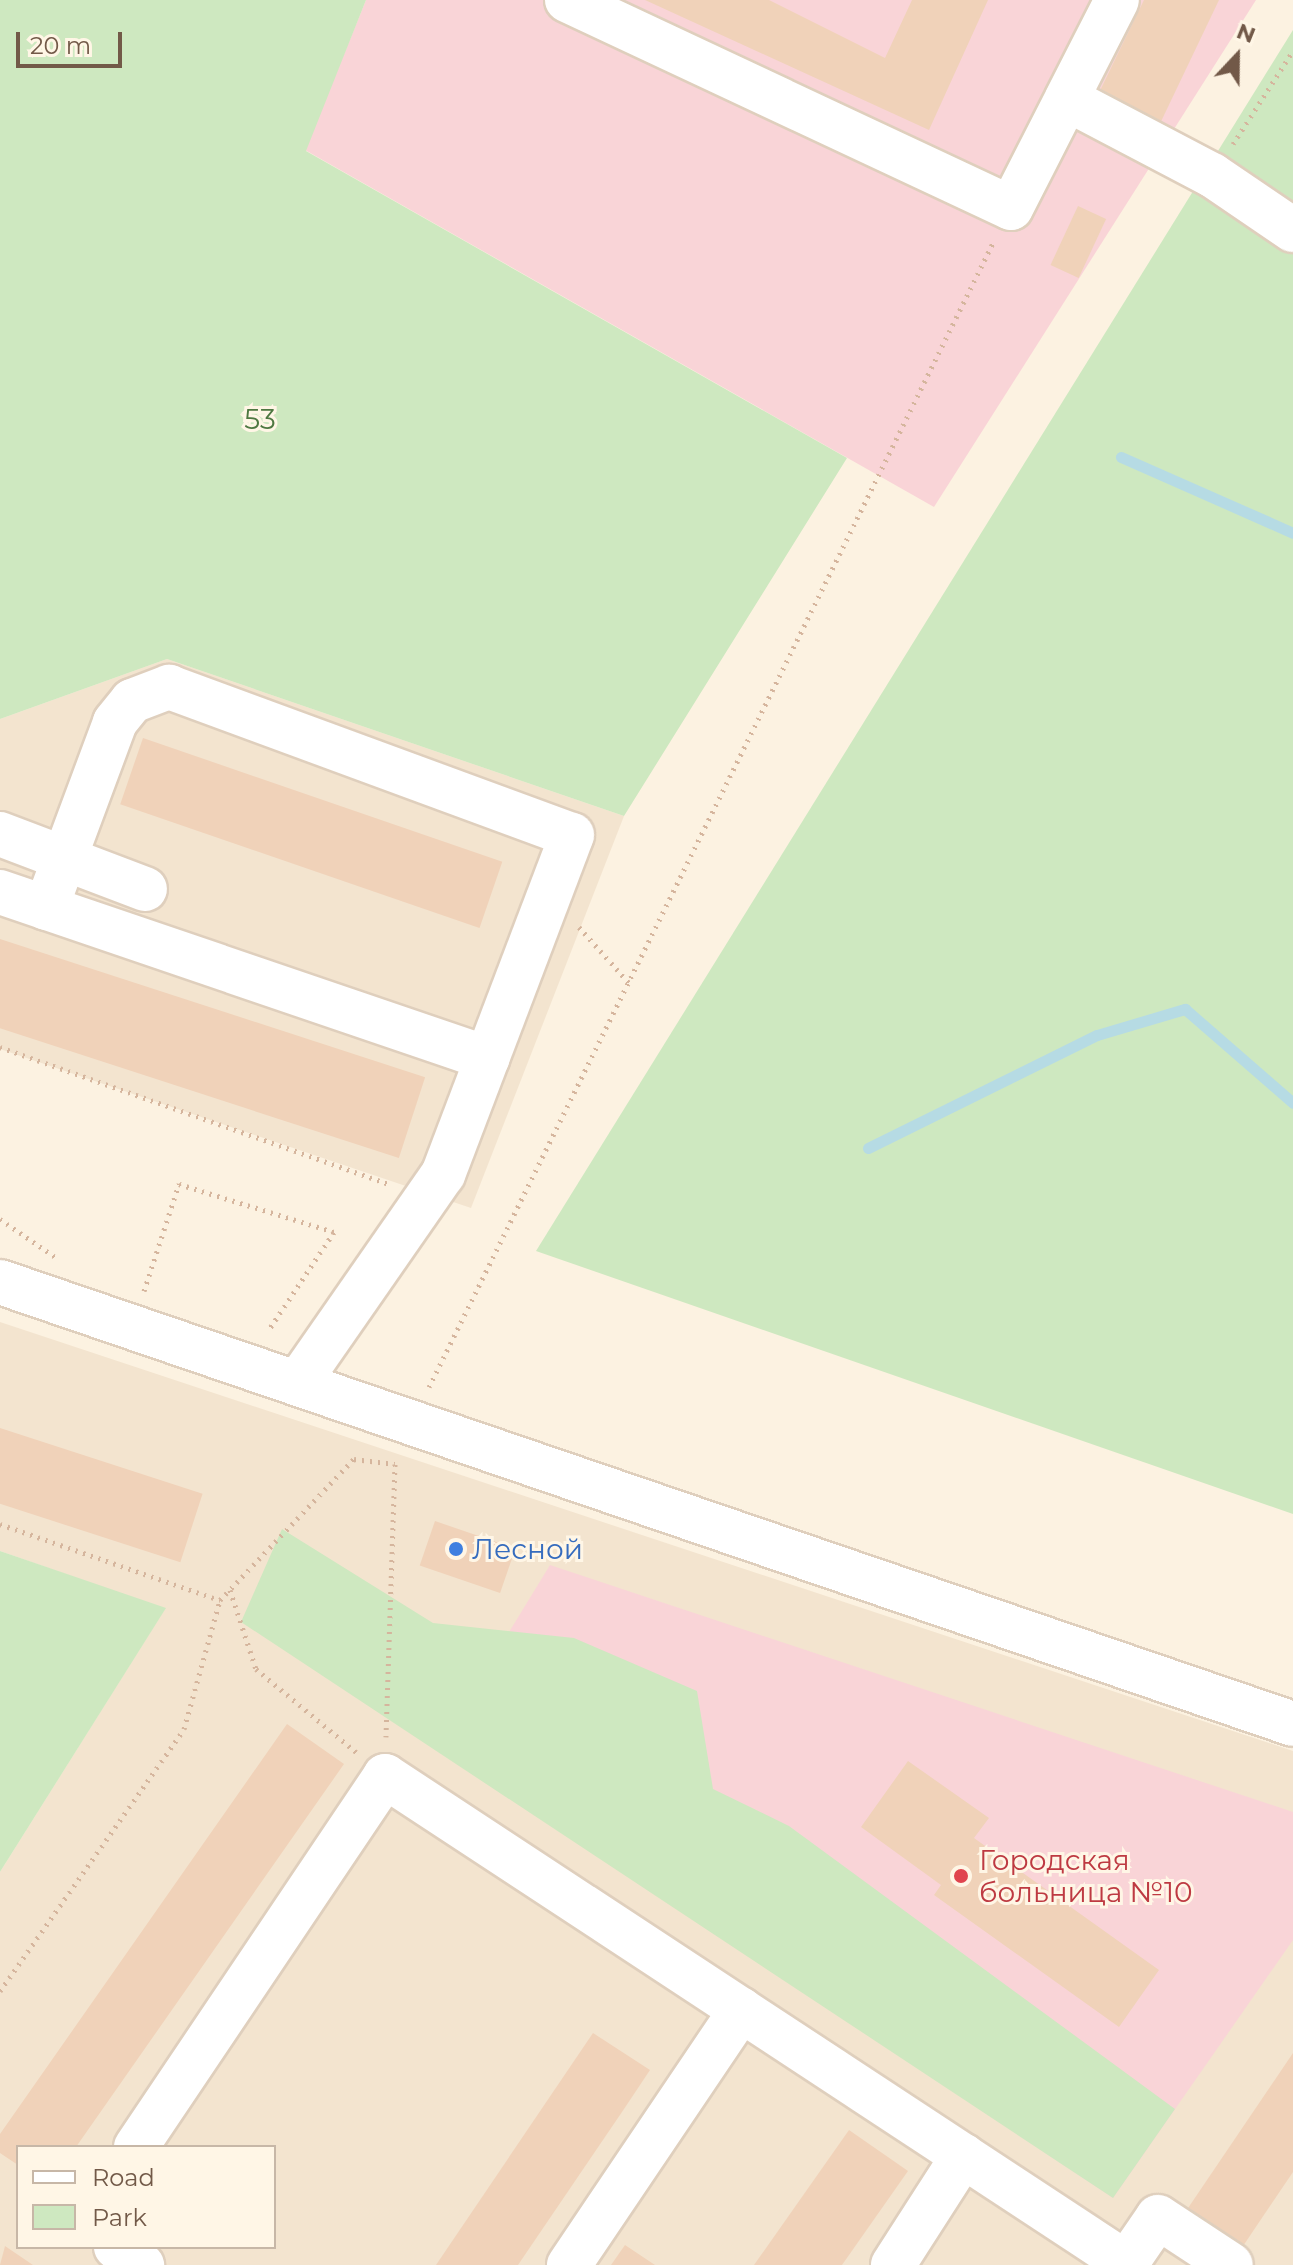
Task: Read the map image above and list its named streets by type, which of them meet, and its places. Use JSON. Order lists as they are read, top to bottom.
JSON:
{
  "parks": ["53"],
  "places": ["Лесной", "Городская больница №10"],
  "legend": ["Road", "Park"],
  "scale_bar": "20 m",
  "north": "top"
}
